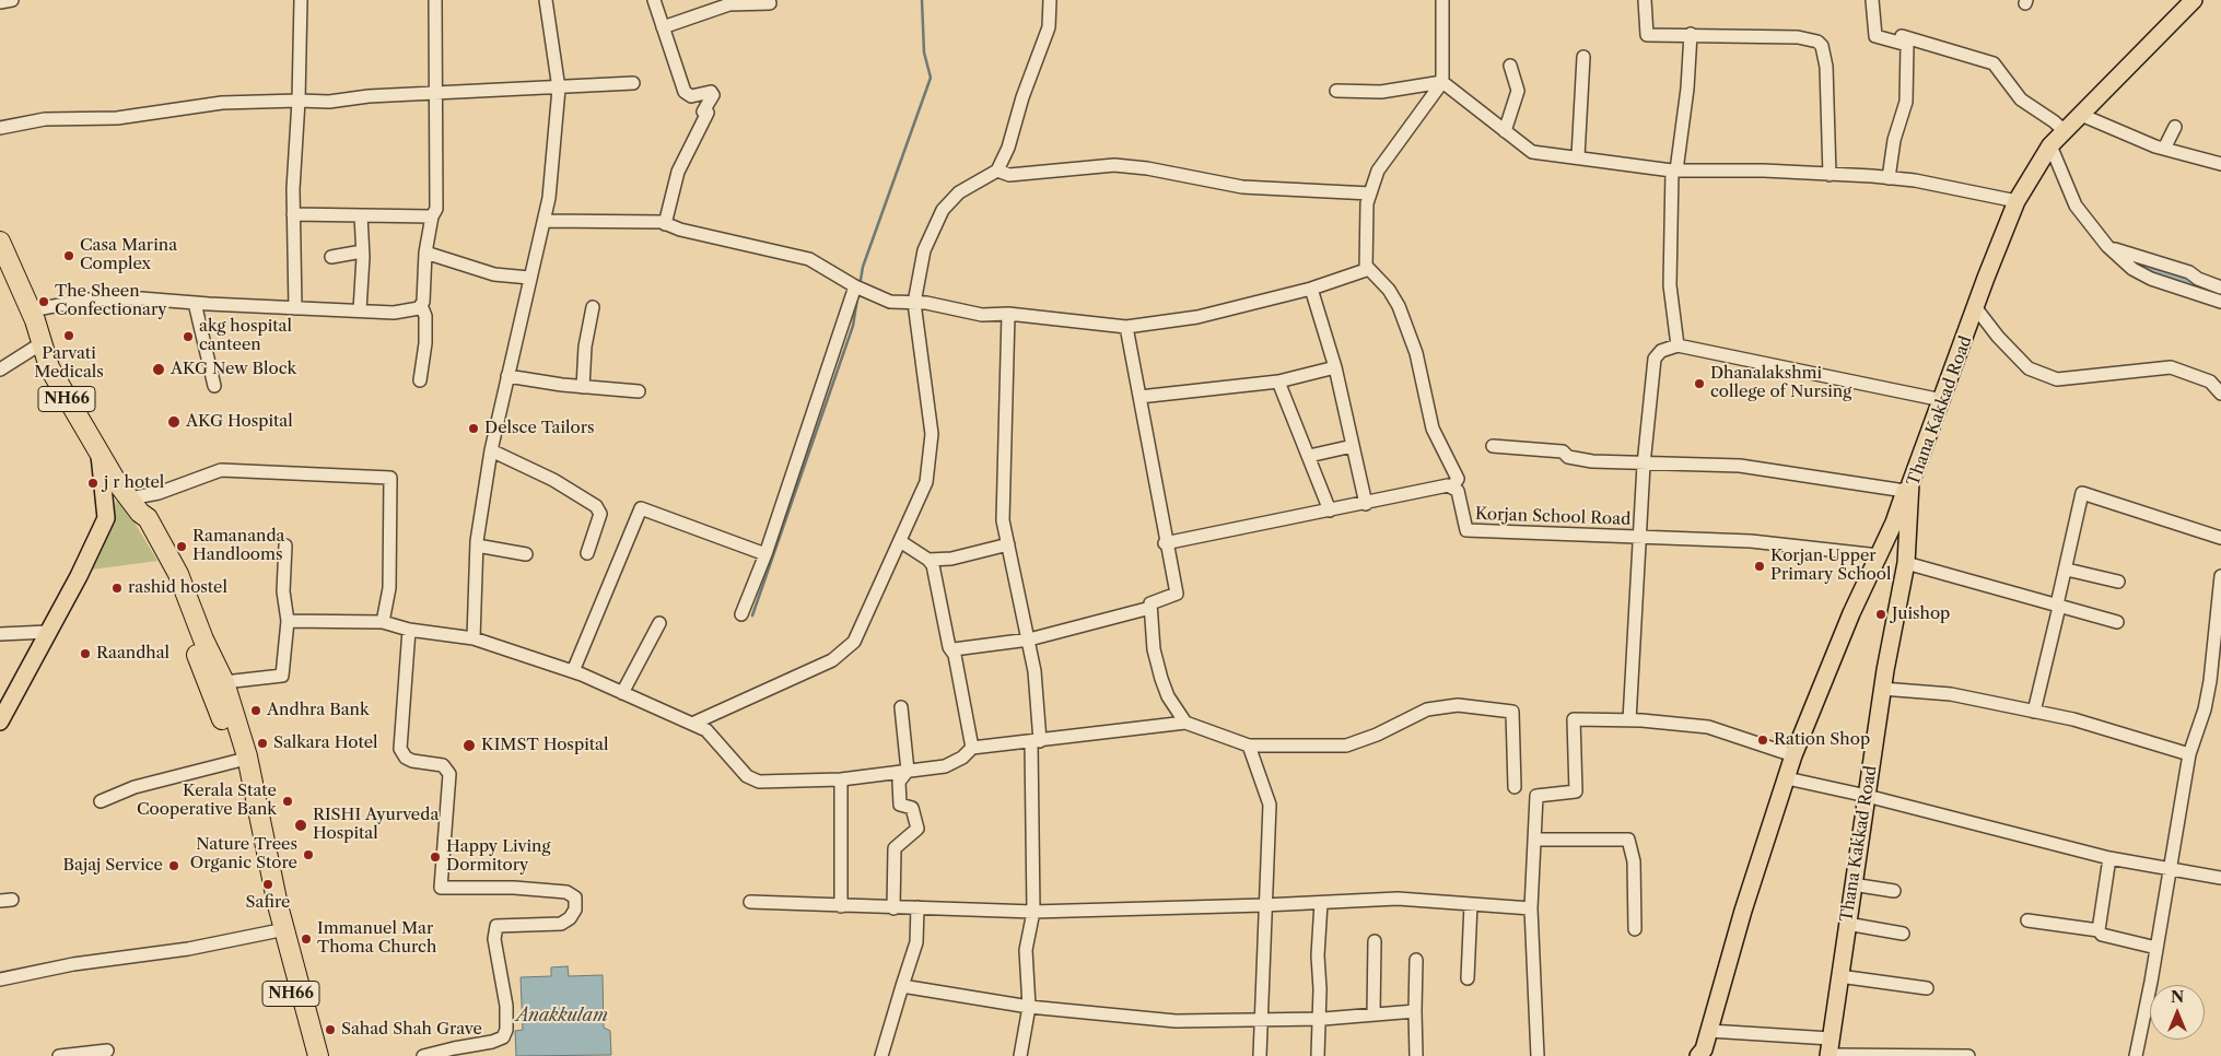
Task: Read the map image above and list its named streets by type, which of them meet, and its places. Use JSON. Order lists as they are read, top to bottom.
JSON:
{
  "streets": {
    "highway": ["NH66"],
    "main road": ["Thana Kakkad Road"],
    "street": ["Korjan School Road"]
  },
  "water": ["Anakkulam"],
  "places": [
    "Casa Marina Complex",
    "The Sheen Confectionary",
    "Parvati Medicals",
    "akg hospital canteen",
    "AKG New Block",
    "Dhanalakshmi college of Nursing",
    "AKG Hospital",
    "Delsce Tailors",
    "j r hotel",
    "Ramananda Handlooms",
    "Korjan Upper Primary School",
    "rashid hostel",
    "Juishop",
    "Raandhal",
    "Andhra Bank",
    "Ration Shop",
    "Salkara Hotel",
    "KIMST Hospital",
    "Kerala State Cooperative Bank",
    "RISHI Ayurveda Hospital",
    "Nature Trees Organic Store",
    "Happy Living Dormitory",
    "Bajaj Service",
    "Safire",
    "Immanuel Mar Thoma Church",
    "Sahad Shah Grave"
  ],
  "north": "top"
}
